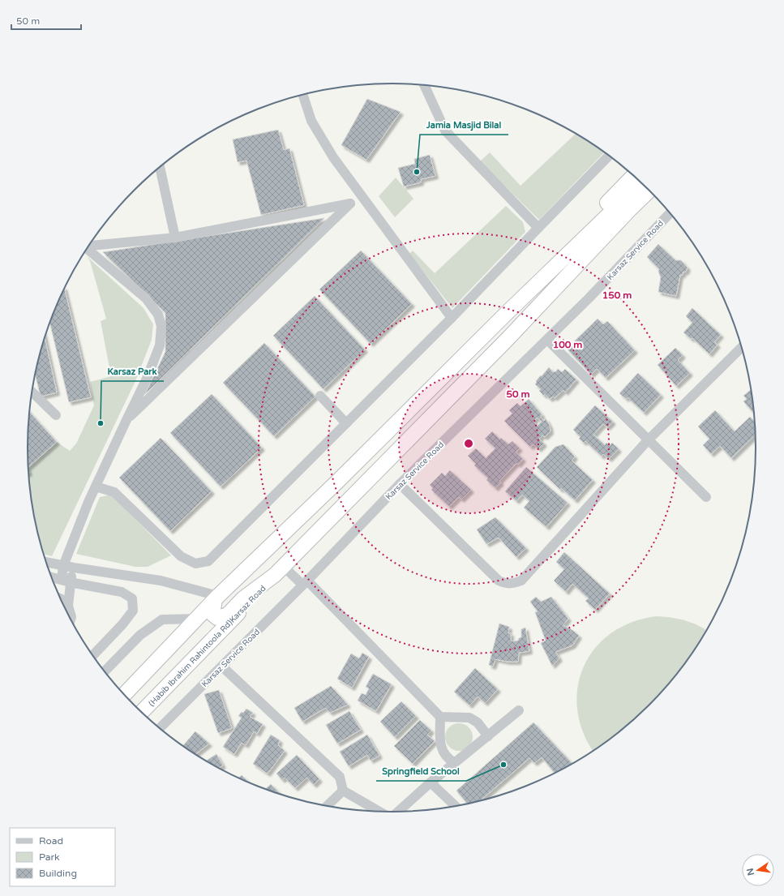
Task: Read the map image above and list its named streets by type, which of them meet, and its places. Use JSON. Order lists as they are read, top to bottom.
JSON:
{
  "streets": {
    "highway": ["(Habib Ibrahim Rahintoola Rd)Karsaz Road"],
    "street": ["Karsaz Service Road"]
  },
  "places": ["Jamia Masjid Bilal", "Karsaz Park", "Springfield School"],
  "legend": ["Road", "Park", "Building"],
  "scale_bar": "50 m",
  "north": "left",
  "rings": ["150 m", "100 m", "50 m"]
}
